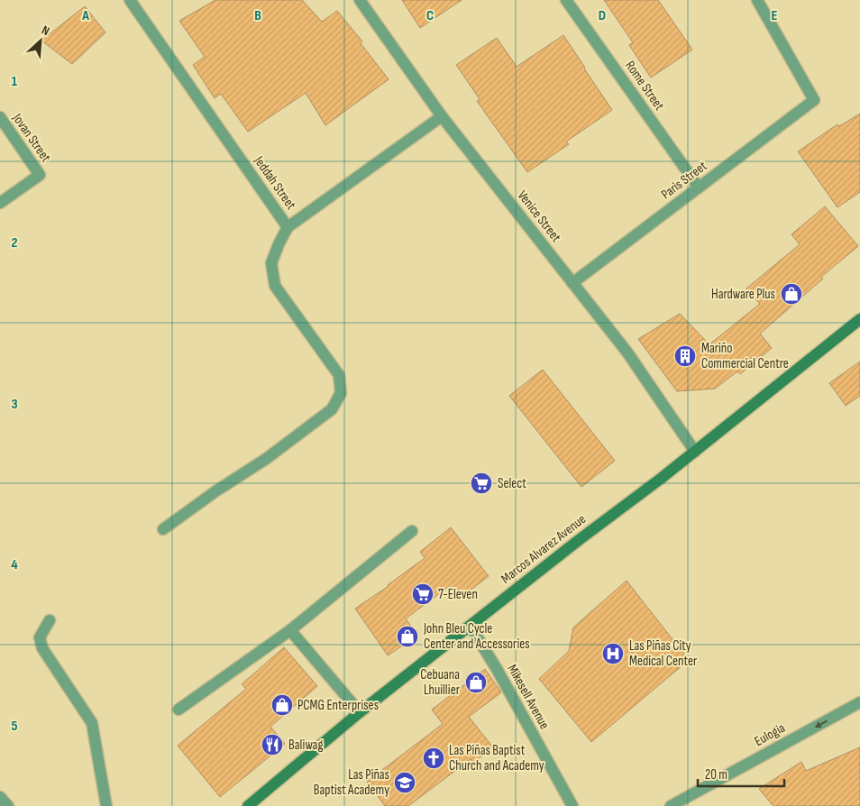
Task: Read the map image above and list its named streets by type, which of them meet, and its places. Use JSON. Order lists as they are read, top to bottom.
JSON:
{
  "streets": {
    "main road": ["Marcos Alvarez Avenue"],
    "street": [
      "Rome Street",
      "Jovan Street",
      "Paris Street",
      "Jeddah Street",
      "Venice Street",
      "Mikesell Avenue",
      "Eulogia"
    ]
  },
  "crossings": [
    ["Rome Street", "Paris Street"],
    ["Paris Street", "Venice Street"],
    ["Jeddah Street", "Venice Street"],
    ["Venice Street", "Marcos Alvarez Avenue"],
    ["Marcos Alvarez Avenue", "Mikesell Avenue"]
  ],
  "one_way": ["Eulogia"],
  "places": {
    "shop": [
      "Hardware Plus",
      "John Bleu Cycle Center and Accessories",
      "Cebuana Lhuillier",
      "PCMG Enterprises"
    ],
    "building": ["Mariño Commercial Centre"],
    "supermarket": ["Select", "7-Eleven"],
    "hospital": ["Las Piñas City Medical Center"],
    "restaurant": ["Baliwag"],
    "church": ["Las Piñas Baptist Church and Academy"],
    "school or university": ["Las Piñas Baptist Academy"]
  },
  "scale_bar": "20 m",
  "north": "top right",
  "grid": {
    "columns": [
      "A",
      "B",
      "C",
      "D",
      "E"
    ],
    "rows": [
      "1",
      "2",
      "3",
      "4",
      "5"
    ]
  }
}
